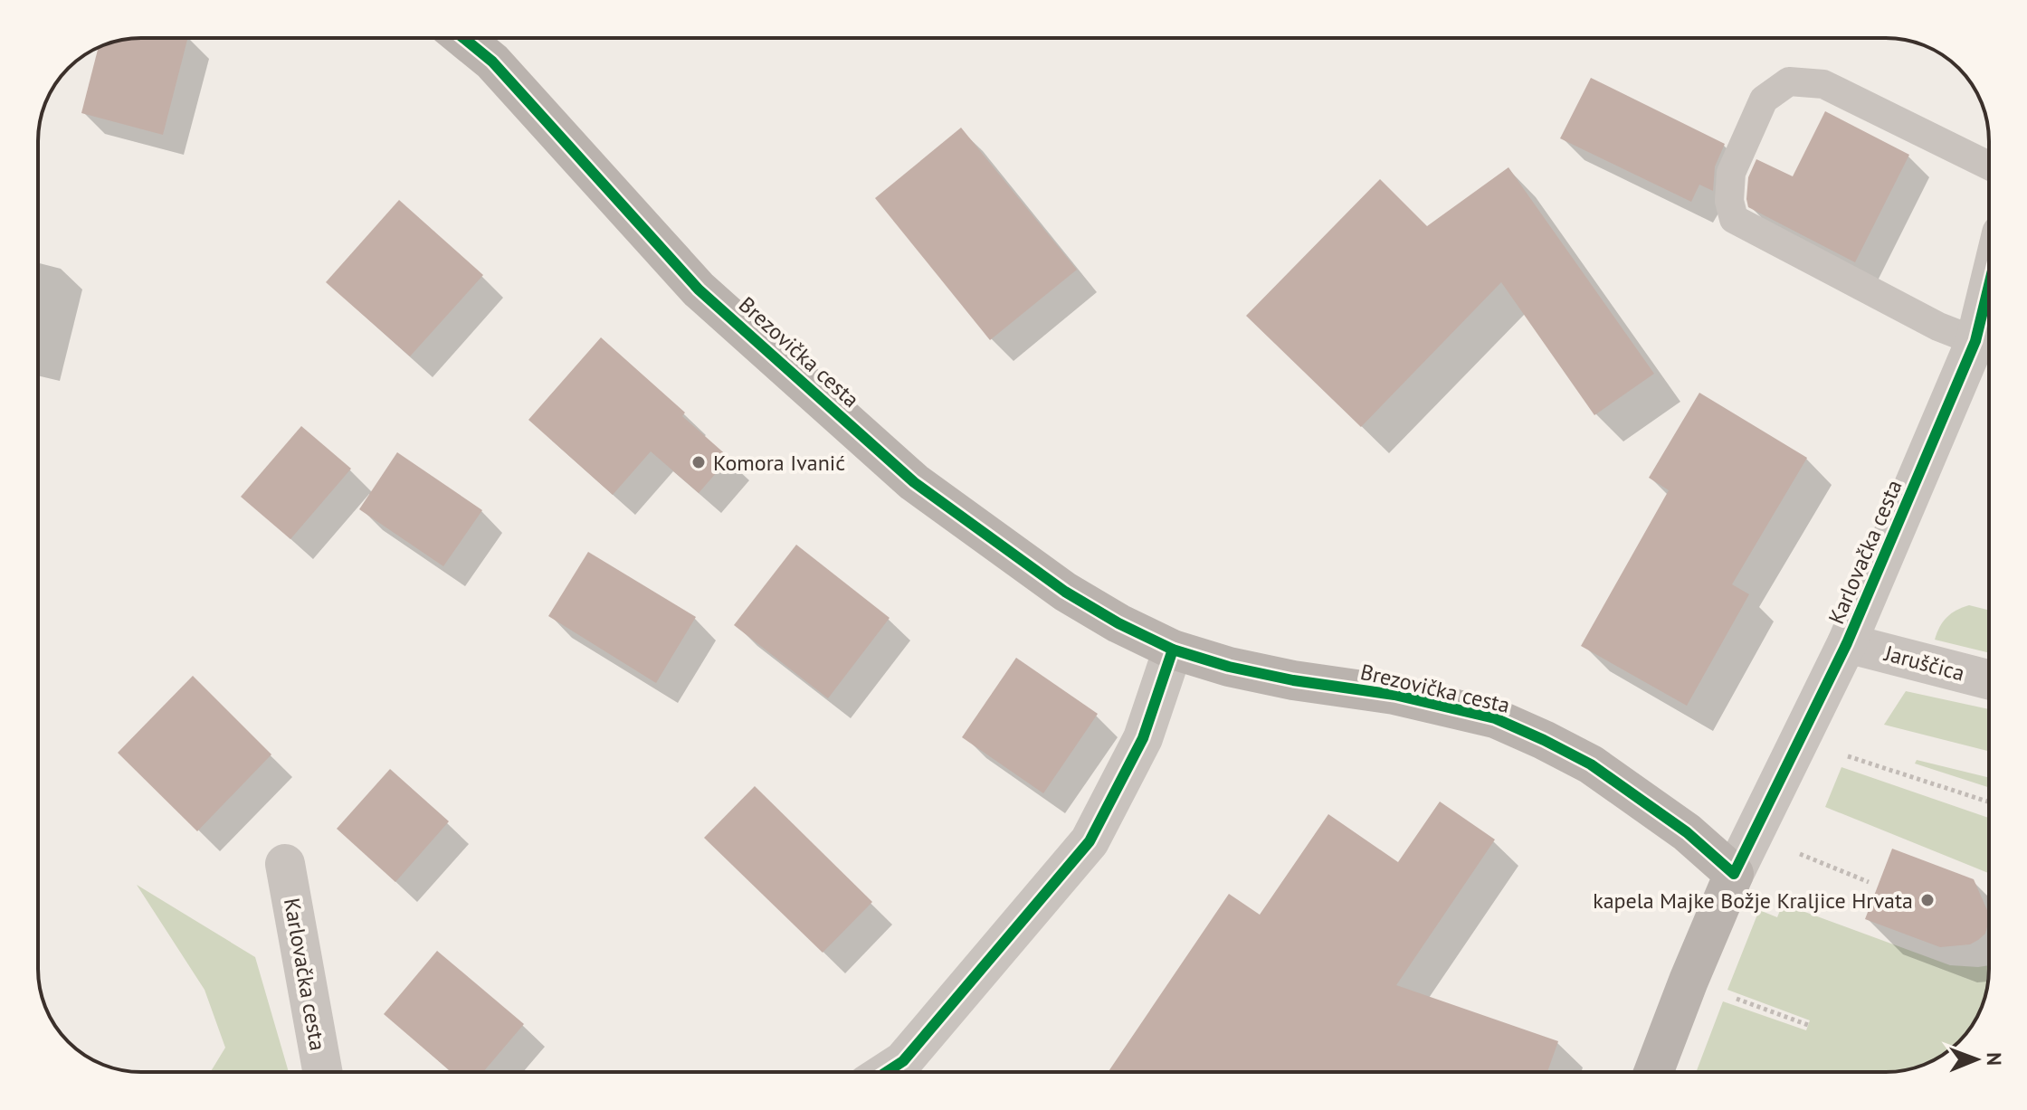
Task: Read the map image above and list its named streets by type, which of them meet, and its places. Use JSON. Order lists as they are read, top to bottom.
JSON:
{
  "streets": {
    "main road": ["Brezovička cesta", "Karlovačka cesta"],
    "street": ["Jaruščica"]
  },
  "crossings": [
    ["Brezovička cesta", "Karlovačka cesta"],
    ["Karlovačka cesta", "Jaruščica"]
  ],
  "places": ["Komora Ivanić", "kapela Majke Božje Kraljice Hrvata"],
  "north": "right"
}
